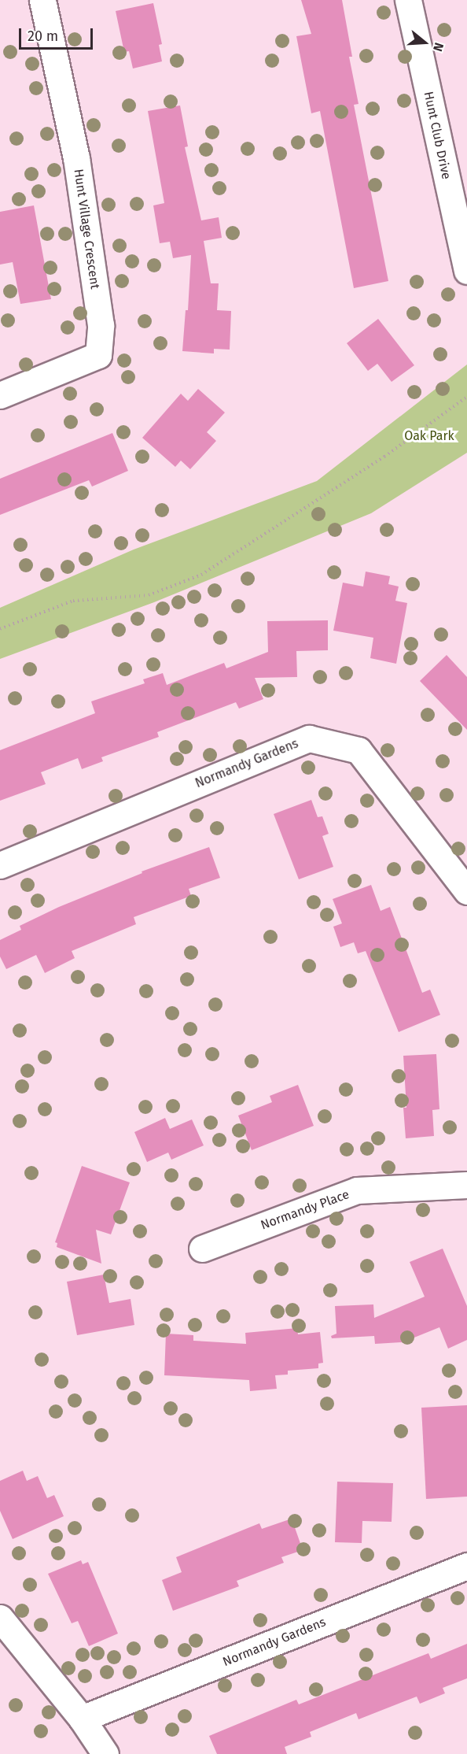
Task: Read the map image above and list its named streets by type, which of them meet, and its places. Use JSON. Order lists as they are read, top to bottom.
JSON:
{
  "streets": {
    "street": [
      "Hunt Club Drive",
      "Hunt Village Crescent",
      "Normandy Gardens",
      "Normandy Place"
    ]
  },
  "parks": ["Oak Park"],
  "scale_bar": "20 m",
  "north": "right"
}
